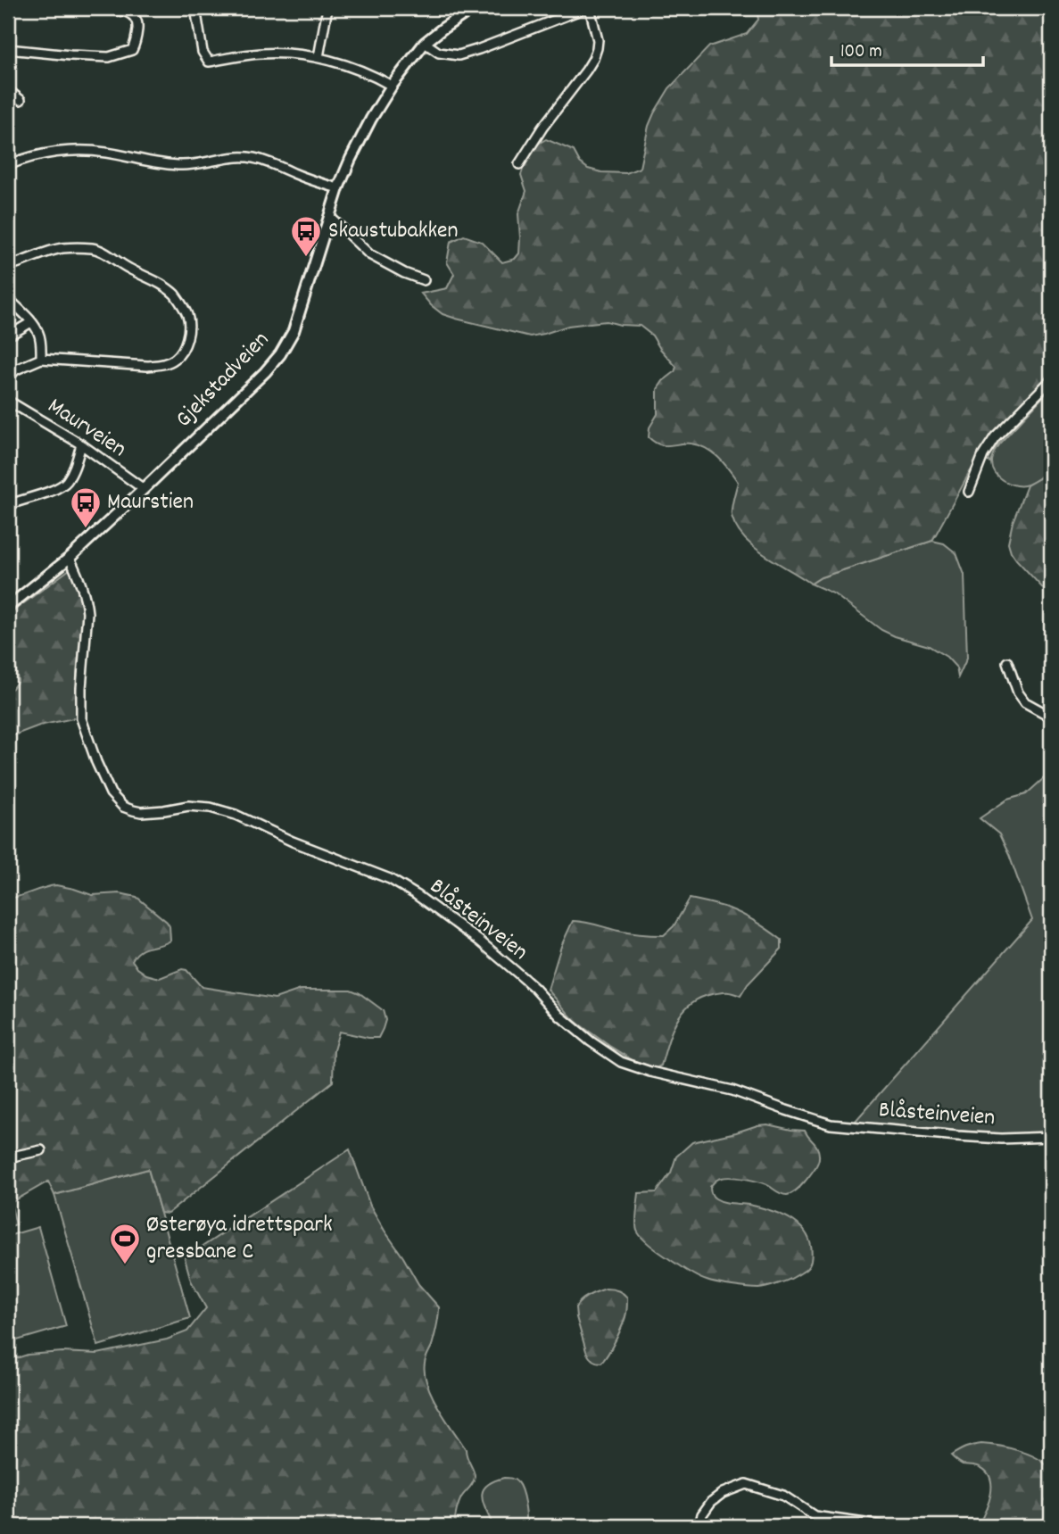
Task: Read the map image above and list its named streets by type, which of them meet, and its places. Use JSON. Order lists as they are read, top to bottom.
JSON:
{
  "streets": {
    "street": ["Gjekstadveien", "Maurveien", "Blåsteinveien"]
  },
  "crossings": [
    ["Gjekstadveien", "Maurveien"],
    ["Gjekstadveien", "Blåsteinveien"]
  ],
  "places": {
    "bus stop": ["Skaustubakken", "Maurstien"],
    "sports": ["Østerøya idrettspark gressbane C"]
  },
  "scale_bar": "100 m"
}
